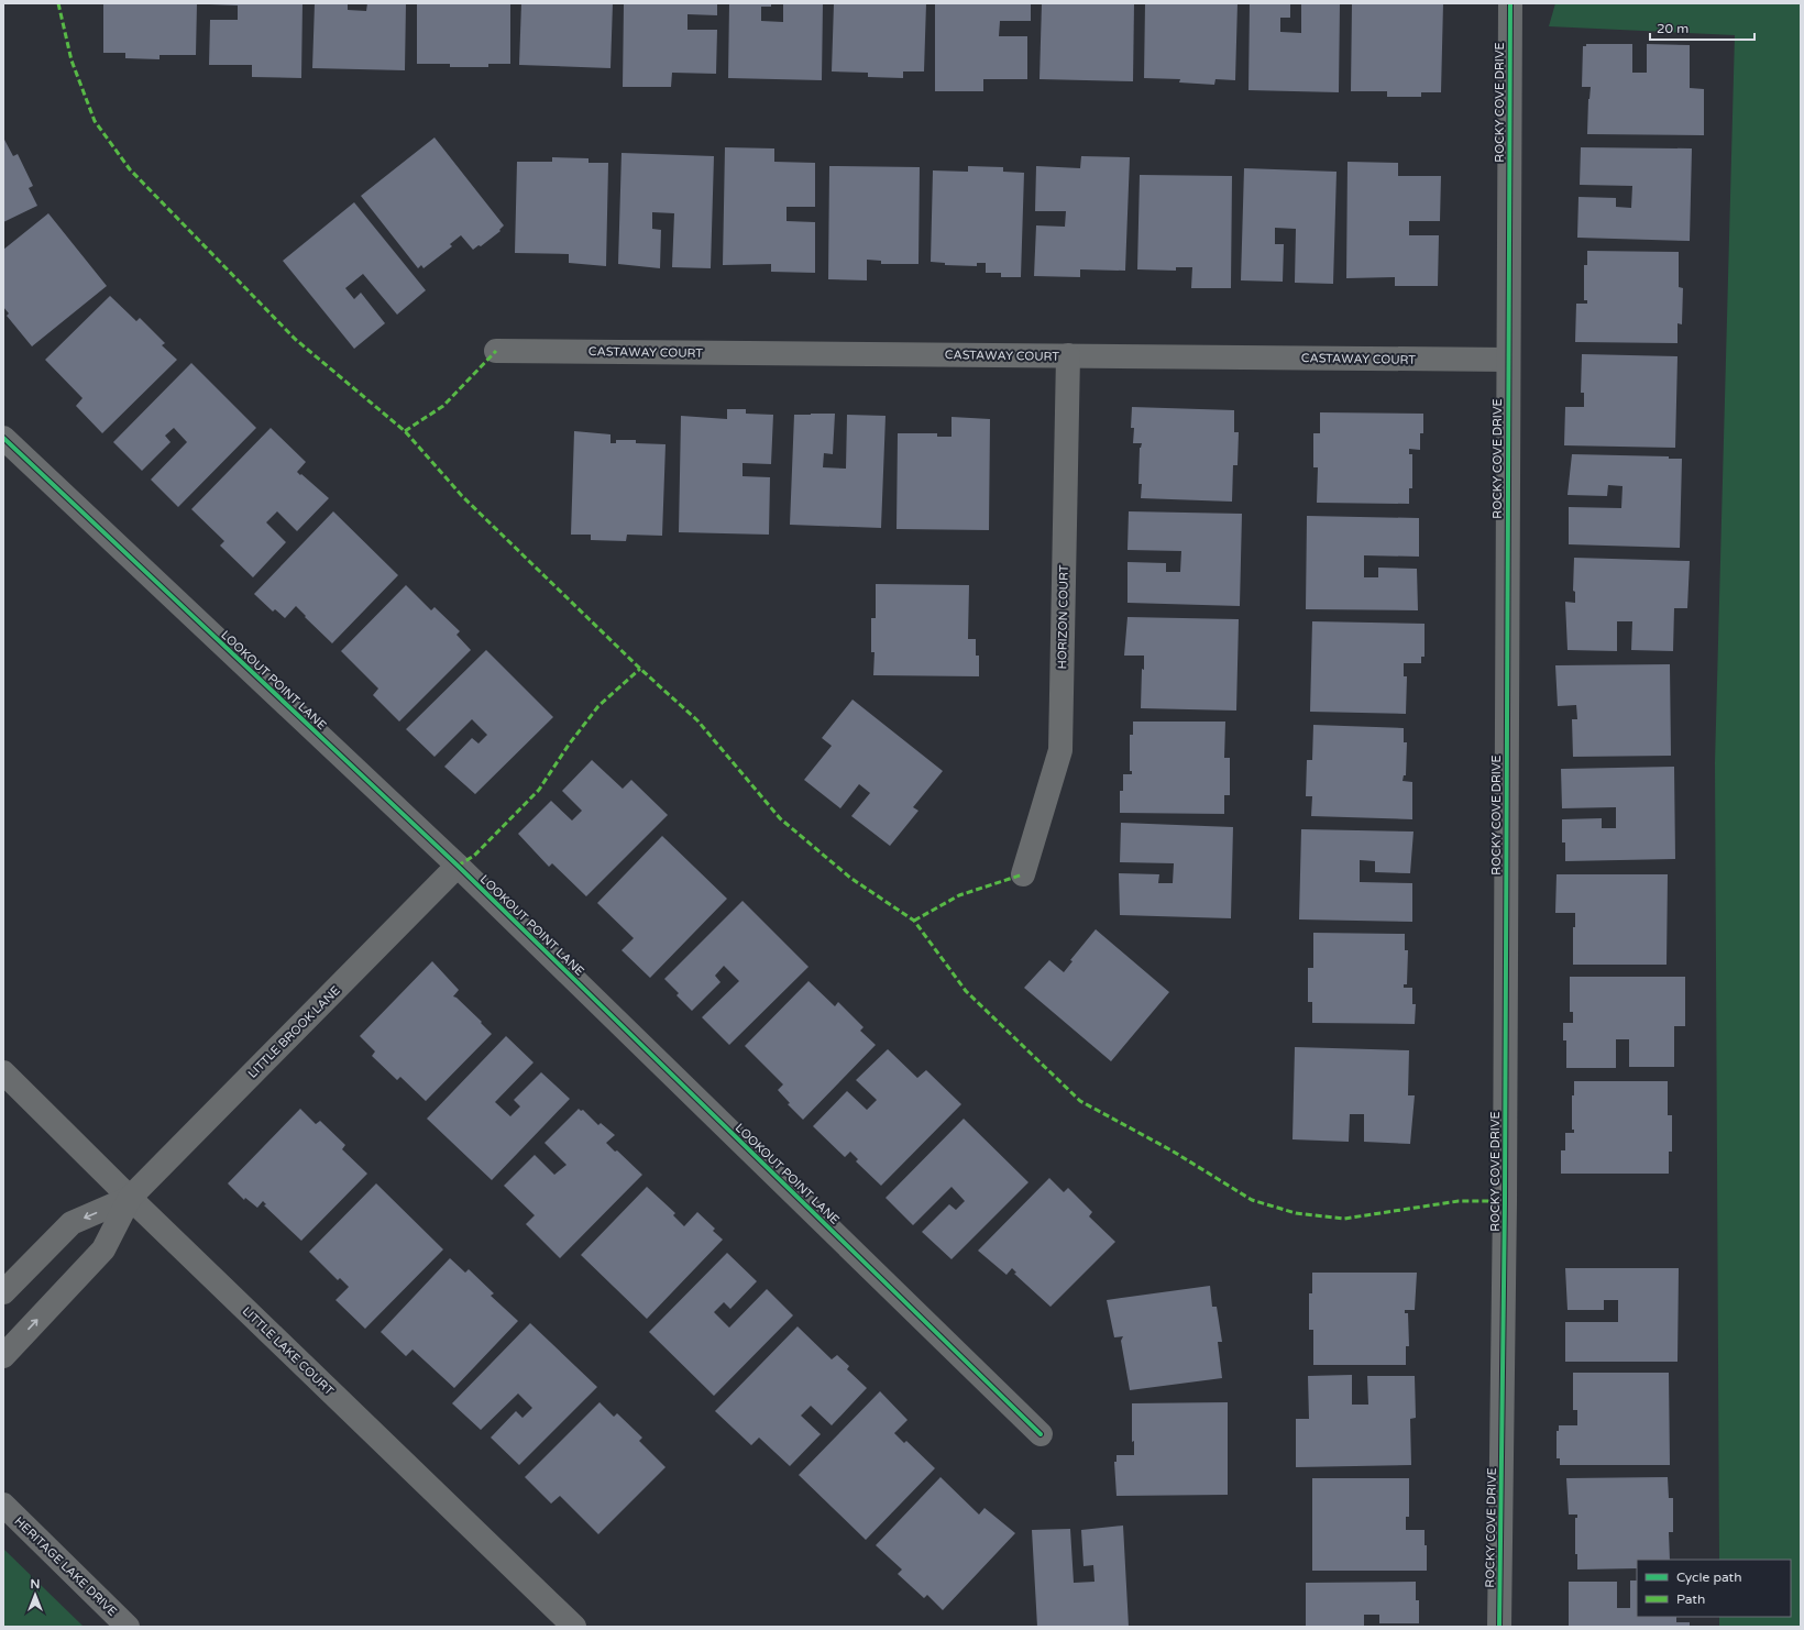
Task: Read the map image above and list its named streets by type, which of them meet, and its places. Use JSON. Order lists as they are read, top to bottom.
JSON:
{
  "streets": {
    "street": [
      "ROCKY COVE DRIVE",
      "CASTAWAY COURT",
      "HORIZON COURT",
      "LOOKOUT POINT LANE",
      "LITTLE BROOK LANE",
      "LITTLE LAKE COURT",
      "HERITAGE LAKE DRIVE"
    ]
  },
  "crossings": [
    ["ROCKY COVE DRIVE", "CASTAWAY COURT"],
    ["CASTAWAY COURT", "HORIZON COURT"],
    ["LOOKOUT POINT LANE", "LITTLE BROOK LANE"],
    ["LITTLE BROOK LANE", "LITTLE LAKE COURT"]
  ],
  "legend": ["Cycle path", "Path"],
  "scale_bar": "20 m",
  "north": "top"
}
